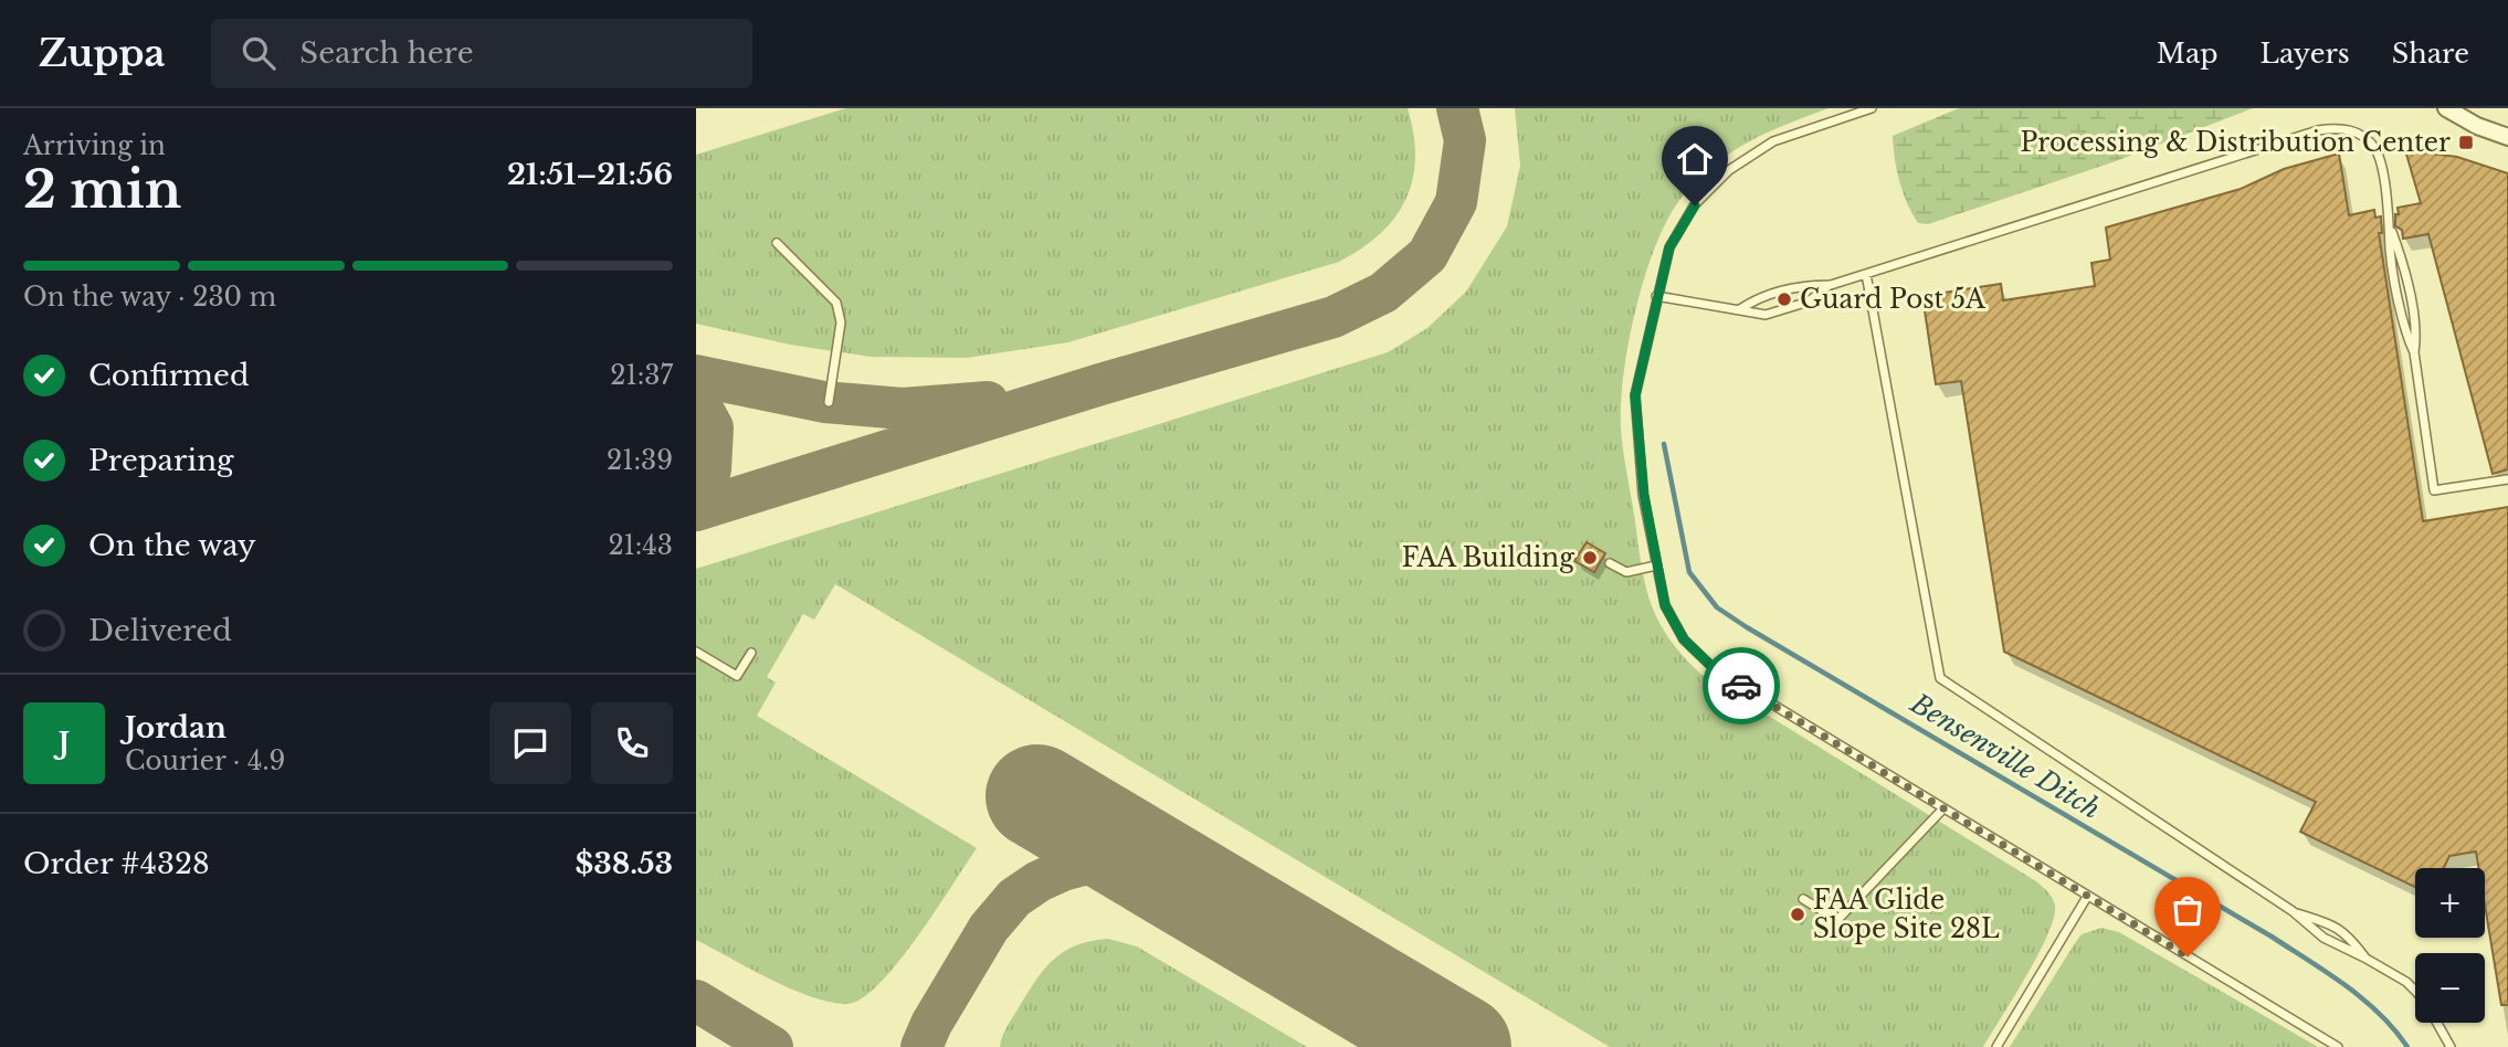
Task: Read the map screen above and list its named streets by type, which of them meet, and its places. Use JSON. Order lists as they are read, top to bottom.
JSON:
{
  "water": ["Bensenville Ditch"],
  "places": {
    "transit": ["Processing & Distribution Center"],
    "other": ["Guard Post 5A", "FAA Building", "FAA Glide Slope Site 28L"]
  },
  "page": {
    "header": "Zuppa",
    "search": "Search here",
    "nav": ["Map", "Layers", "Share"],
    "heading": ["2 min", "Arriving in", "21:51–21:56"],
    "panel": [
      "Jordan",
      "Courier · 4.9",
      "Order #4328",
      "$38.53"
    ],
    "bar": "On the way · 230 m",
    "list": [
      ["Confirmed", "21:37"],
      ["Preparing", "21:39"],
      ["On the way", "21:43"],
      "Delivered"
    ],
    "round": "J",
    "map_buttons": ["+", "−"]
  }
}
